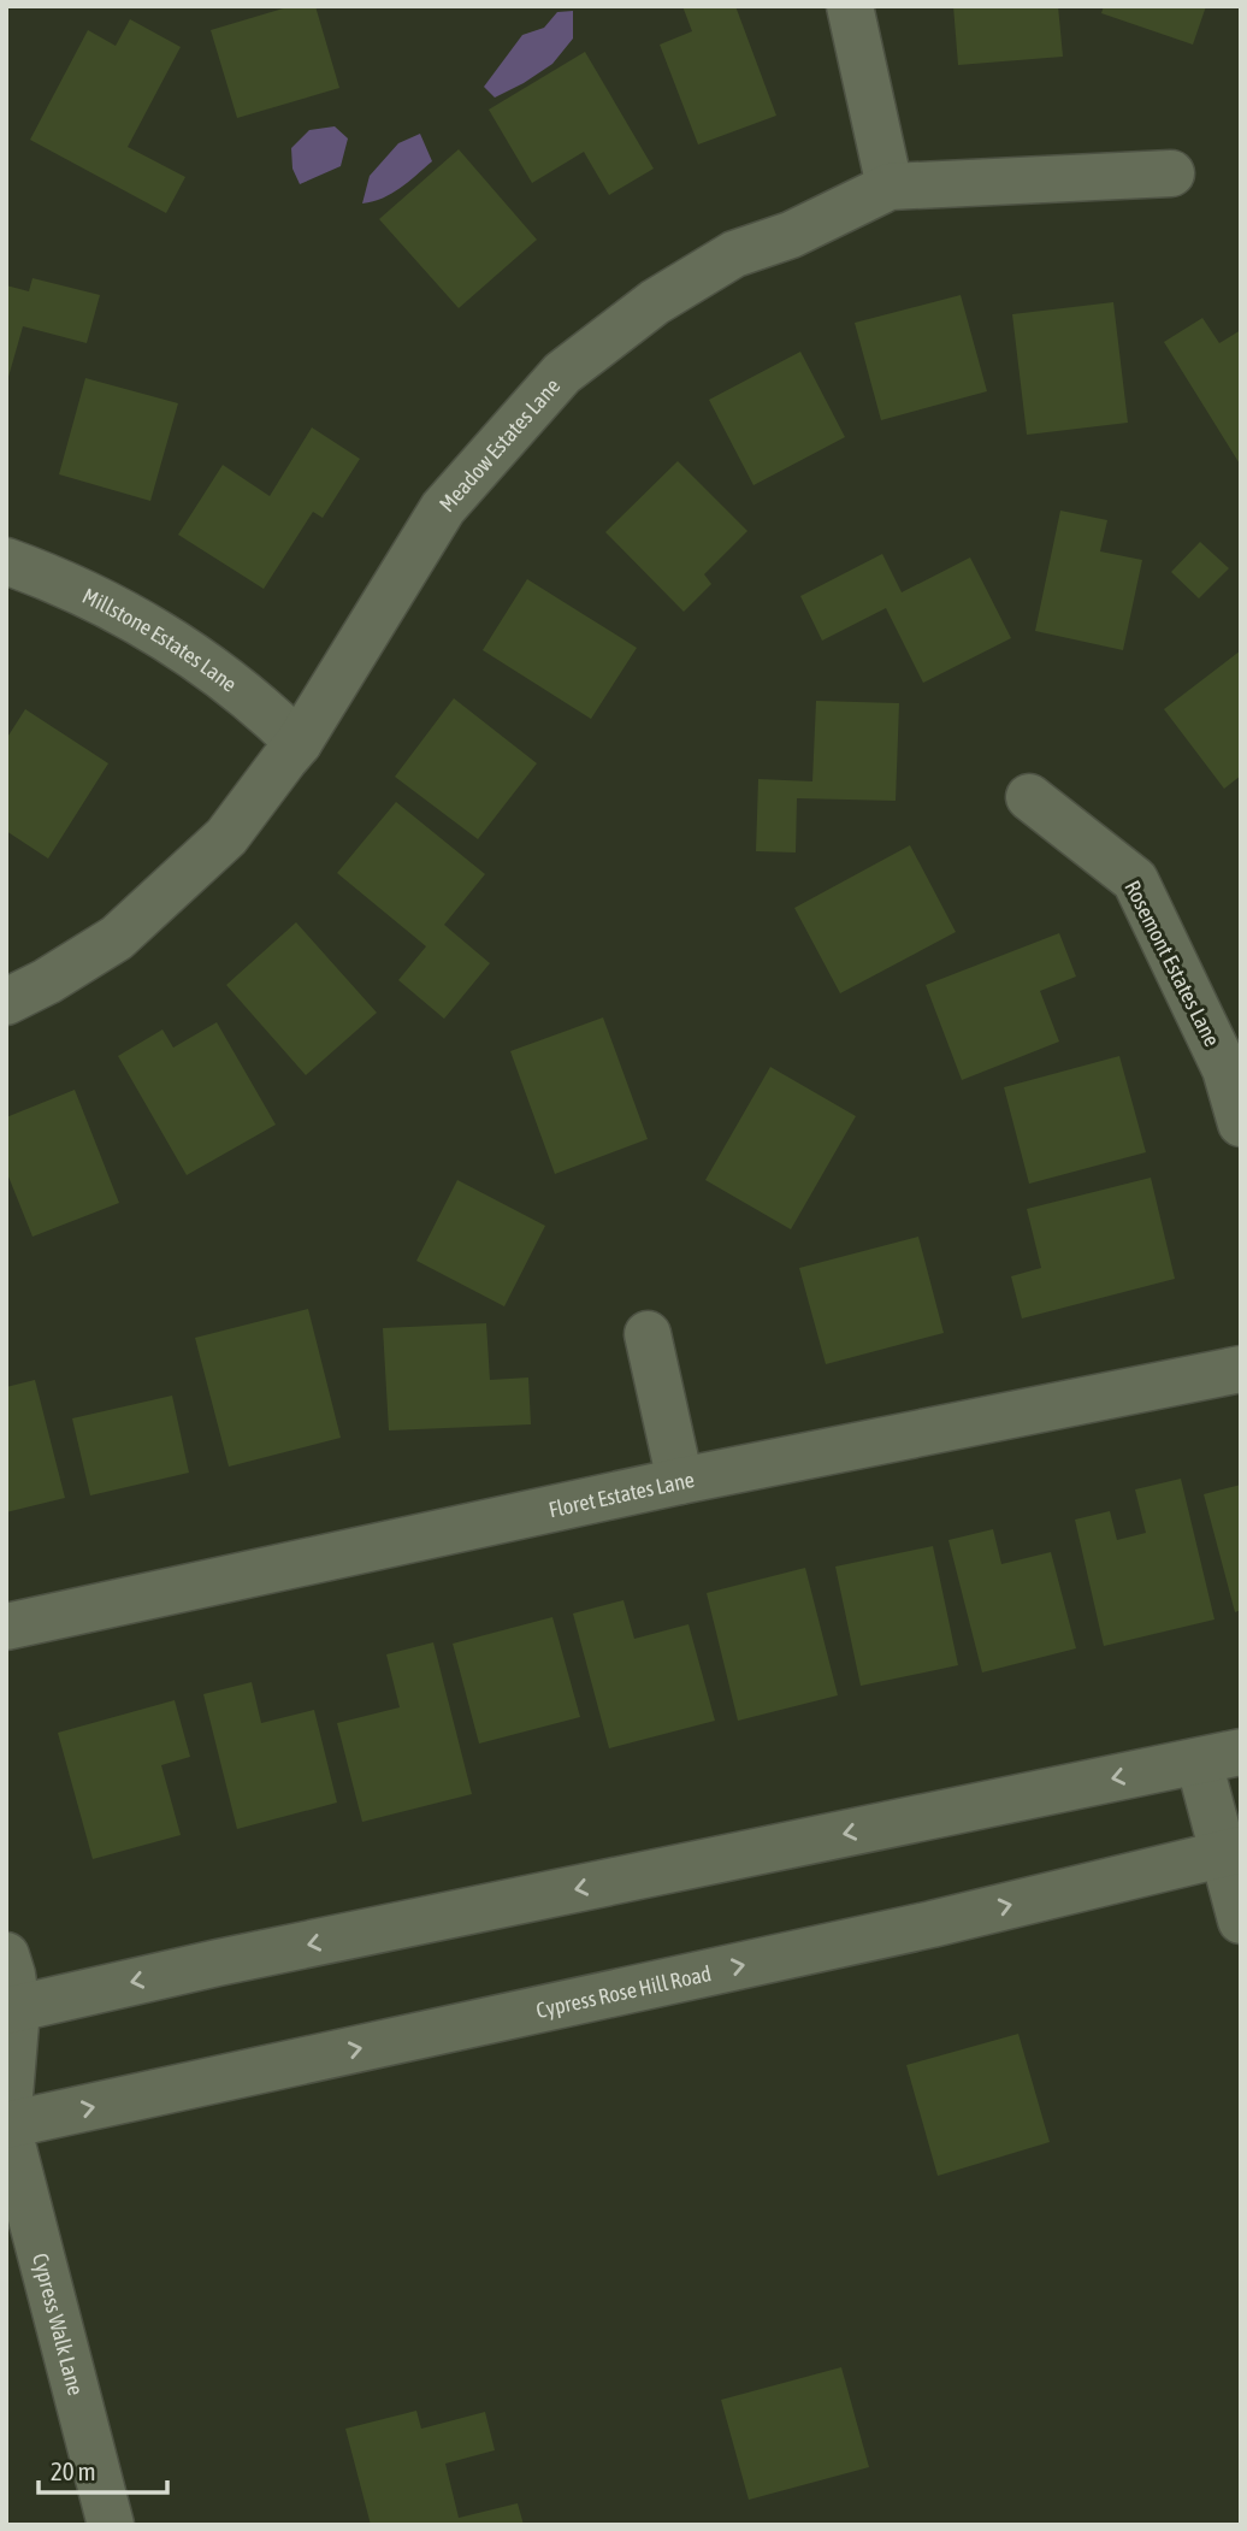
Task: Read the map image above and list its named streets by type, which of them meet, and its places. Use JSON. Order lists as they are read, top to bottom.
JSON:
{
  "streets": {
    "street": [
      "Meadow Estates Lane",
      "Millstone Estates Lane",
      "Rosemont Estates Lane",
      "Floret Estates Lane",
      "Cypress Rose Hill Road",
      "Cypress Walk Lane"
    ]
  },
  "crossings": [
    ["Meadow Estates Lane", "Millstone Estates Lane"],
    ["Cypress Rose Hill Road", "Cypress Walk Lane"]
  ],
  "scale_bar": "20 m"
}
